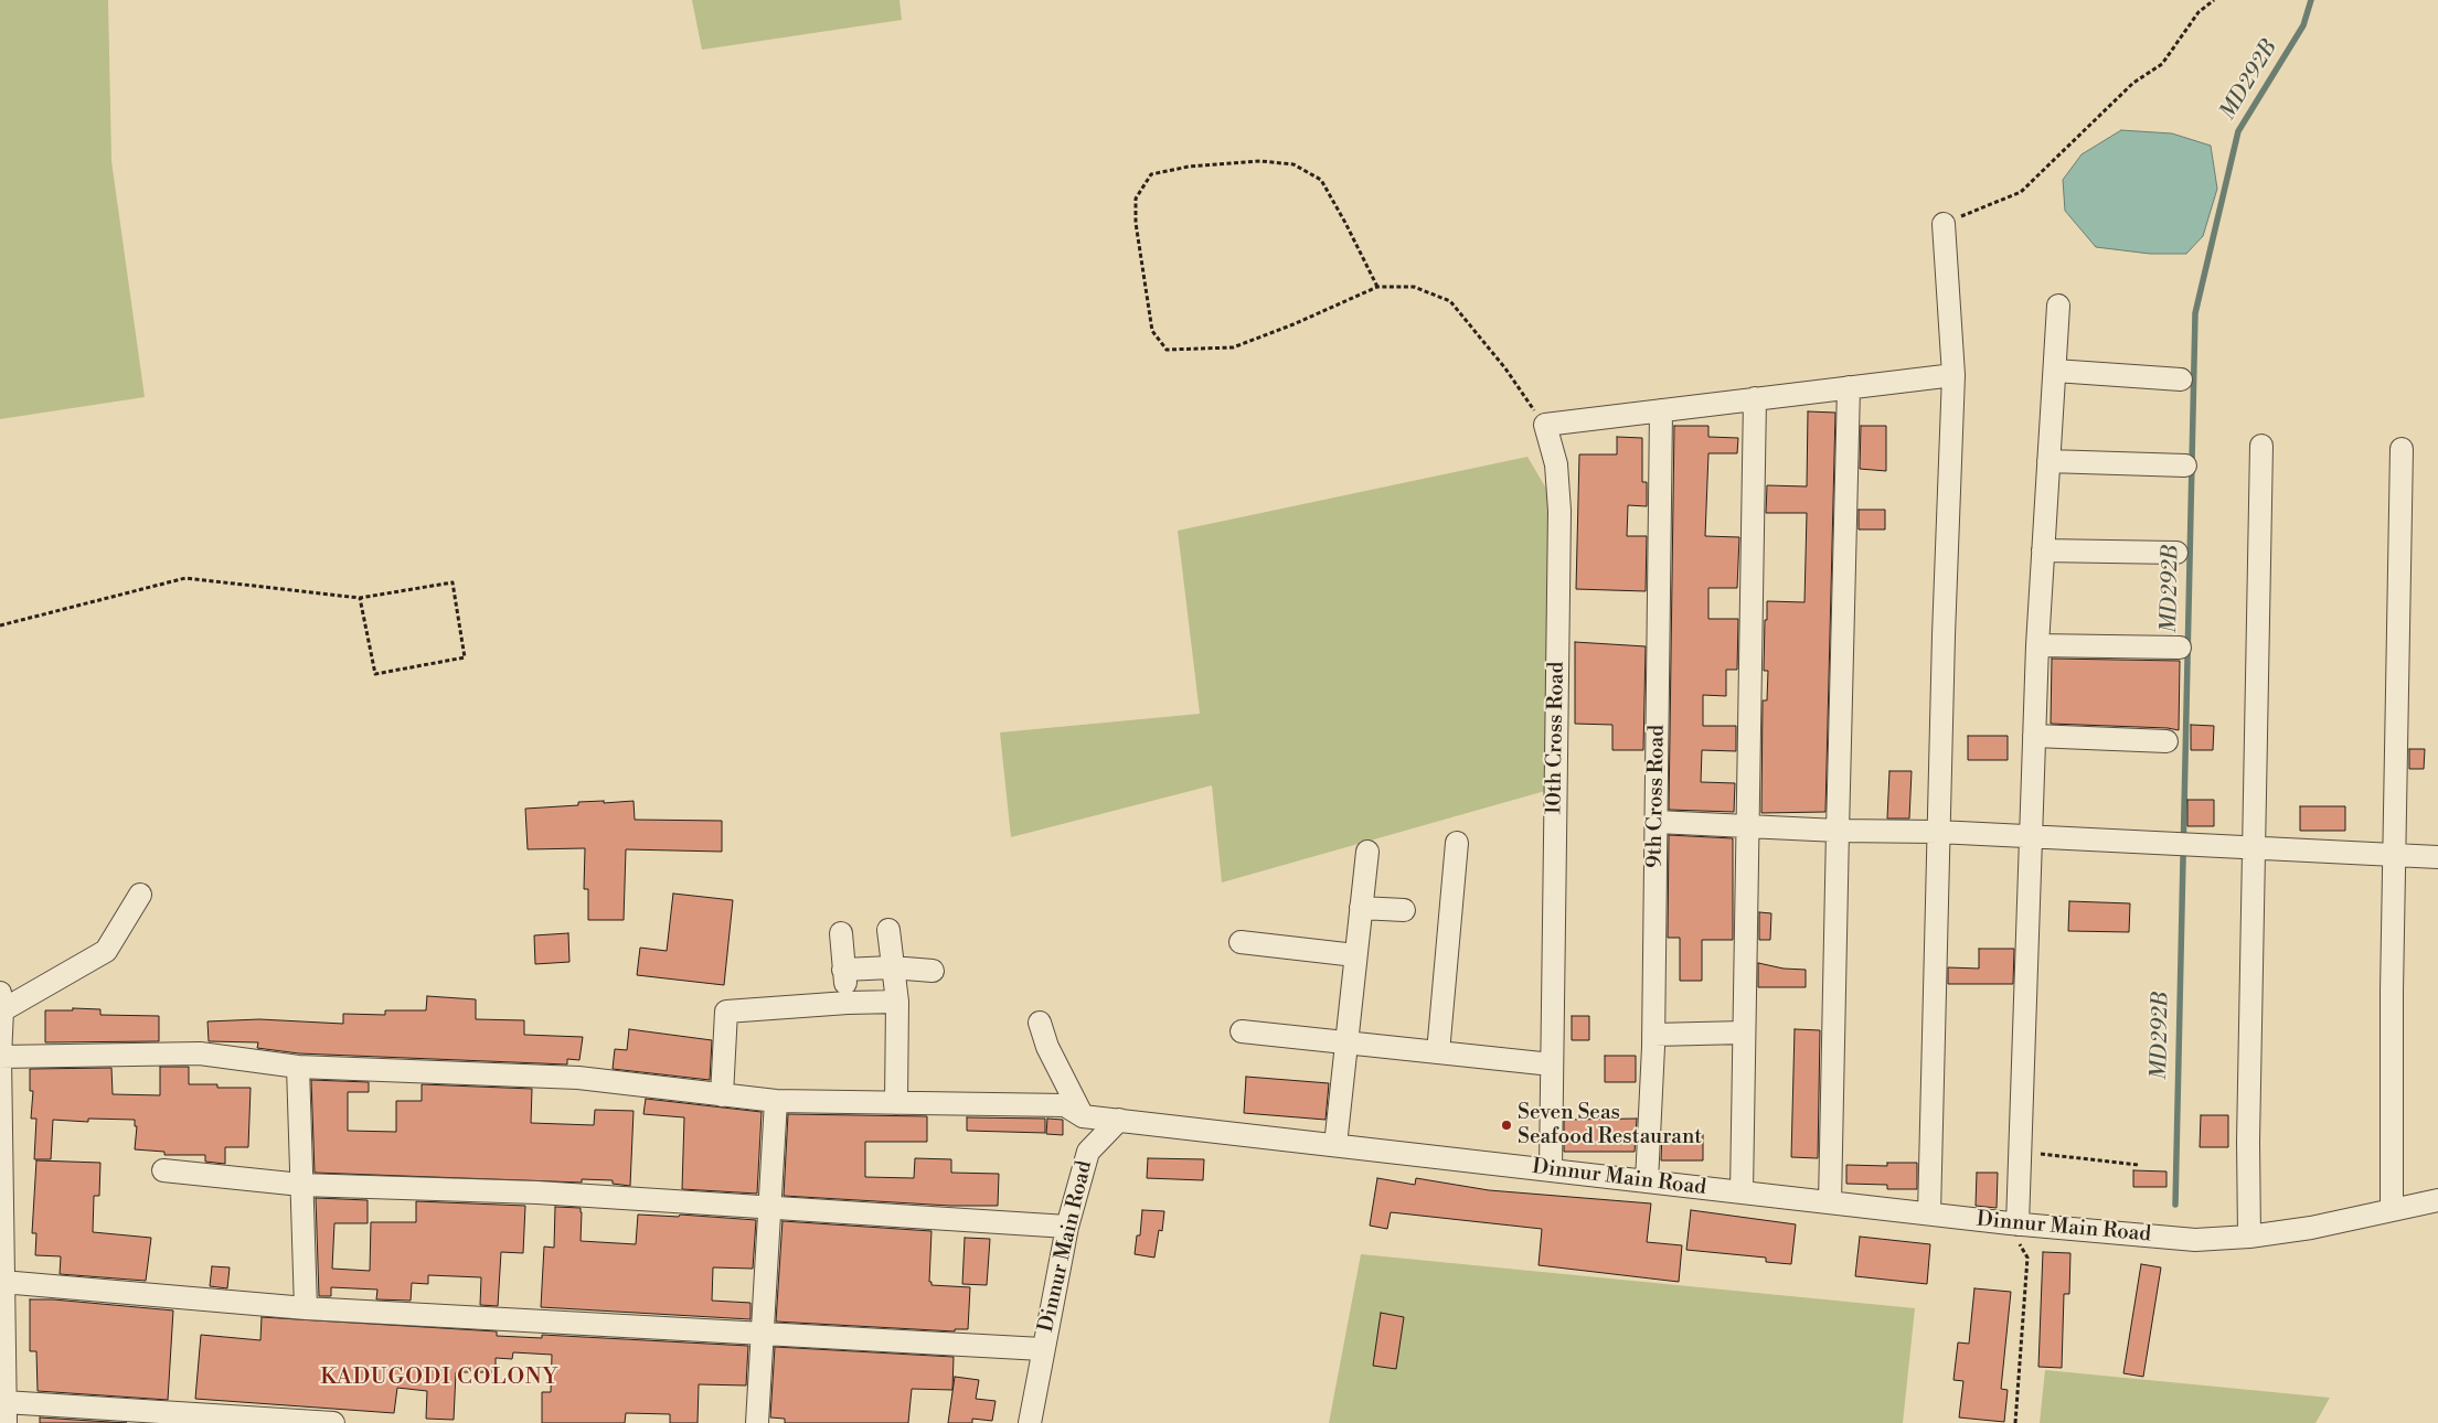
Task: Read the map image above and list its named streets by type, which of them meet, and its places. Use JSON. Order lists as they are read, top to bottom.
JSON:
{
  "streets": {
    "street": ["10th Cross Road", "9th Cross Road", "Dinnur Main Road"]
  },
  "crossings": [
    ["10th Cross Road", "Dinnur Main Road"],
    ["9th Cross Road", "Dinnur Main Road"]
  ],
  "districts": ["KADUGODI COLONY"],
  "water": ["MD292B"],
  "places": ["Seven Seas Seafood Restaurant"]
}
